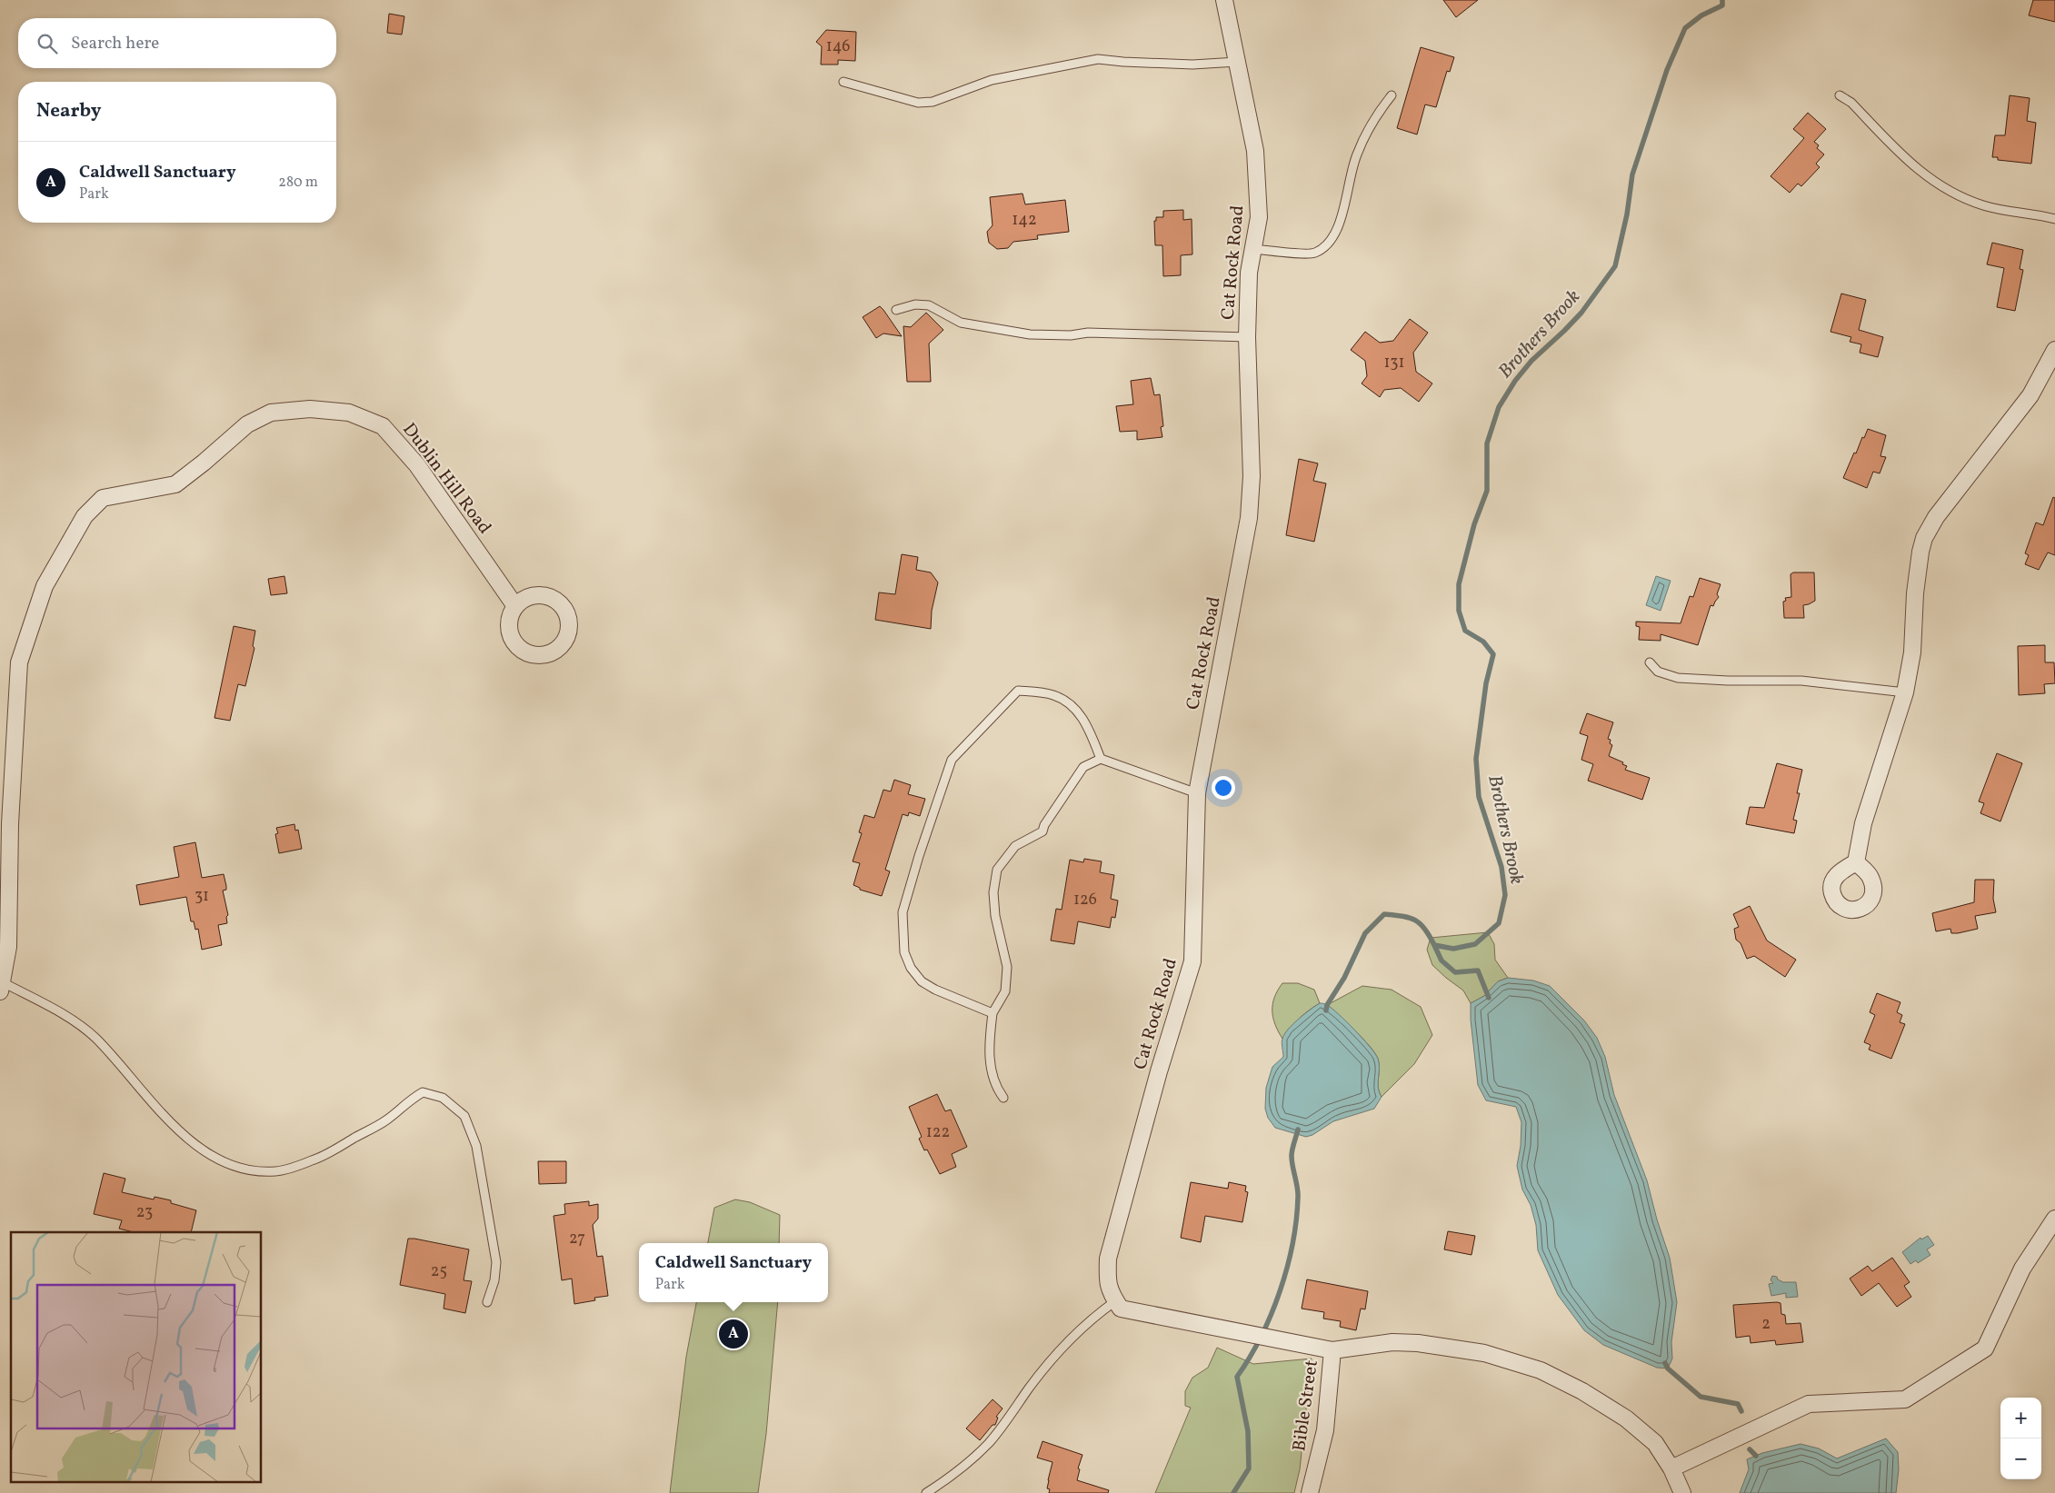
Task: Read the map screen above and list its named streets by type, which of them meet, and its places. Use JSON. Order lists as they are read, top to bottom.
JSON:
{
  "streets": {
    "street": ["Cat Rock Road", "Dublin Hill Road", "Bible Street"]
  },
  "water": ["Brothers Brook"],
  "house_numbers": [
    "146",
    "142",
    "131",
    "31",
    "126",
    "122",
    "23",
    "27",
    "25",
    "2"
  ],
  "page": {
    "search": "Search here",
    "heading": "Nearby",
    "list": [
      {
        "mark": "A",
        "name": "Caldwell Sanctuary",
        "note": "Park",
        "value": "280 m"
      }
    ],
    "popup": ["Caldwell Sanctuary", "Park"],
    "pins": "A",
    "map_buttons": ["+", "−"]
  }
}
